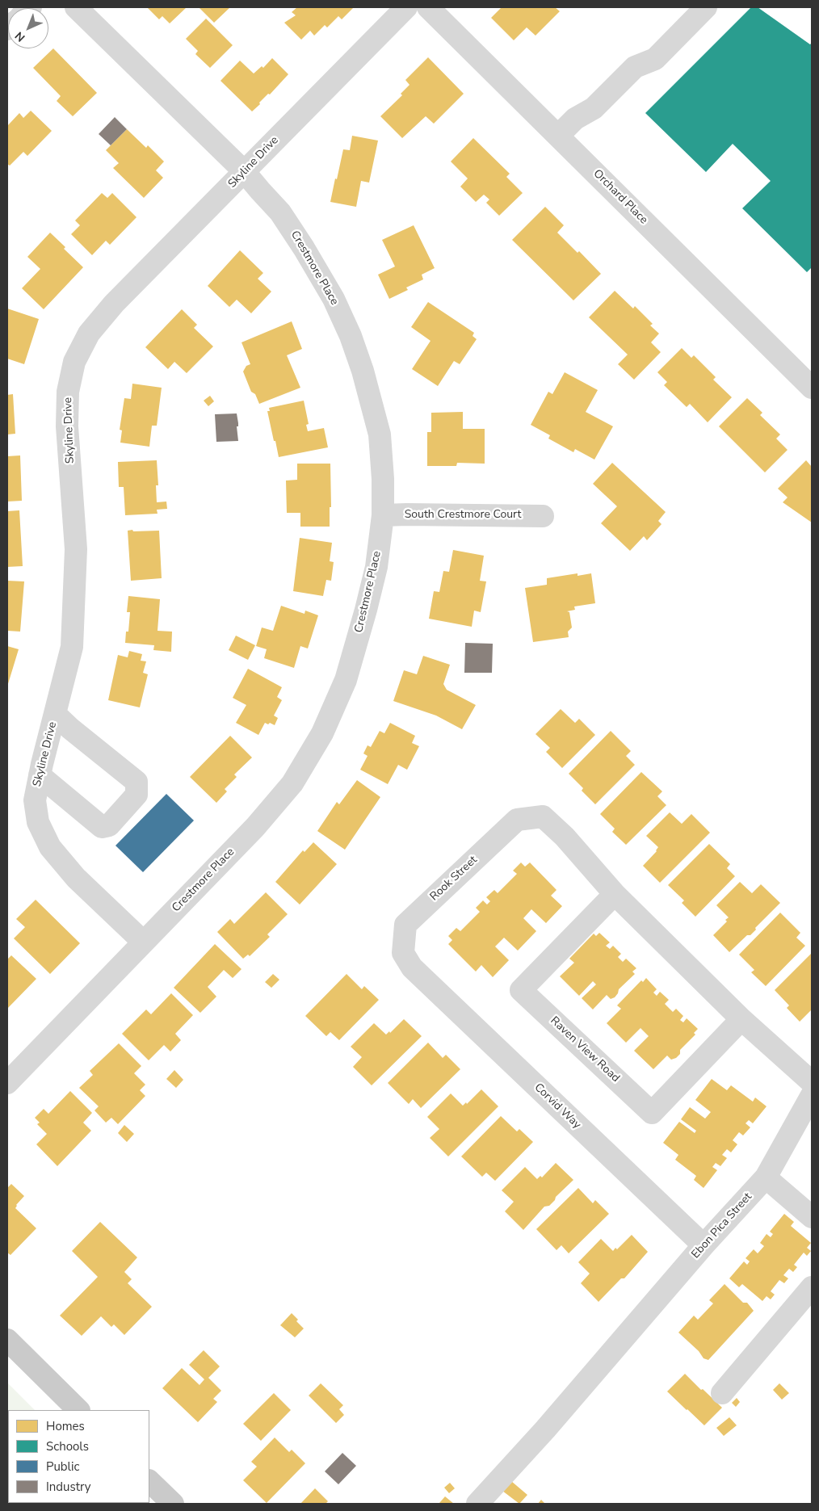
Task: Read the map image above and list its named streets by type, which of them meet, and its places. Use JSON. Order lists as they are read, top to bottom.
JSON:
{
  "streets": {
    "street": [
      "Skyline Drive",
      "Orchard Place",
      "Crestmore Place",
      "South Crestmore Court",
      "Rook Street",
      "Raven View Road",
      "Corvid Way",
      "Ebon Pica Street"
    ]
  },
  "crossings": [
    ["Skyline Drive", "Crestmore Place"],
    ["Crestmore Place", "South Crestmore Court"],
    ["Rook Street", "Raven View Road"],
    ["Rook Street", "Corvid Way"],
    ["Corvid Way", "Ebon Pica Street"]
  ],
  "legend": [
    "Homes",
    "Schools",
    "Public",
    "Industry"
  ],
  "north": "bottom left"
}
